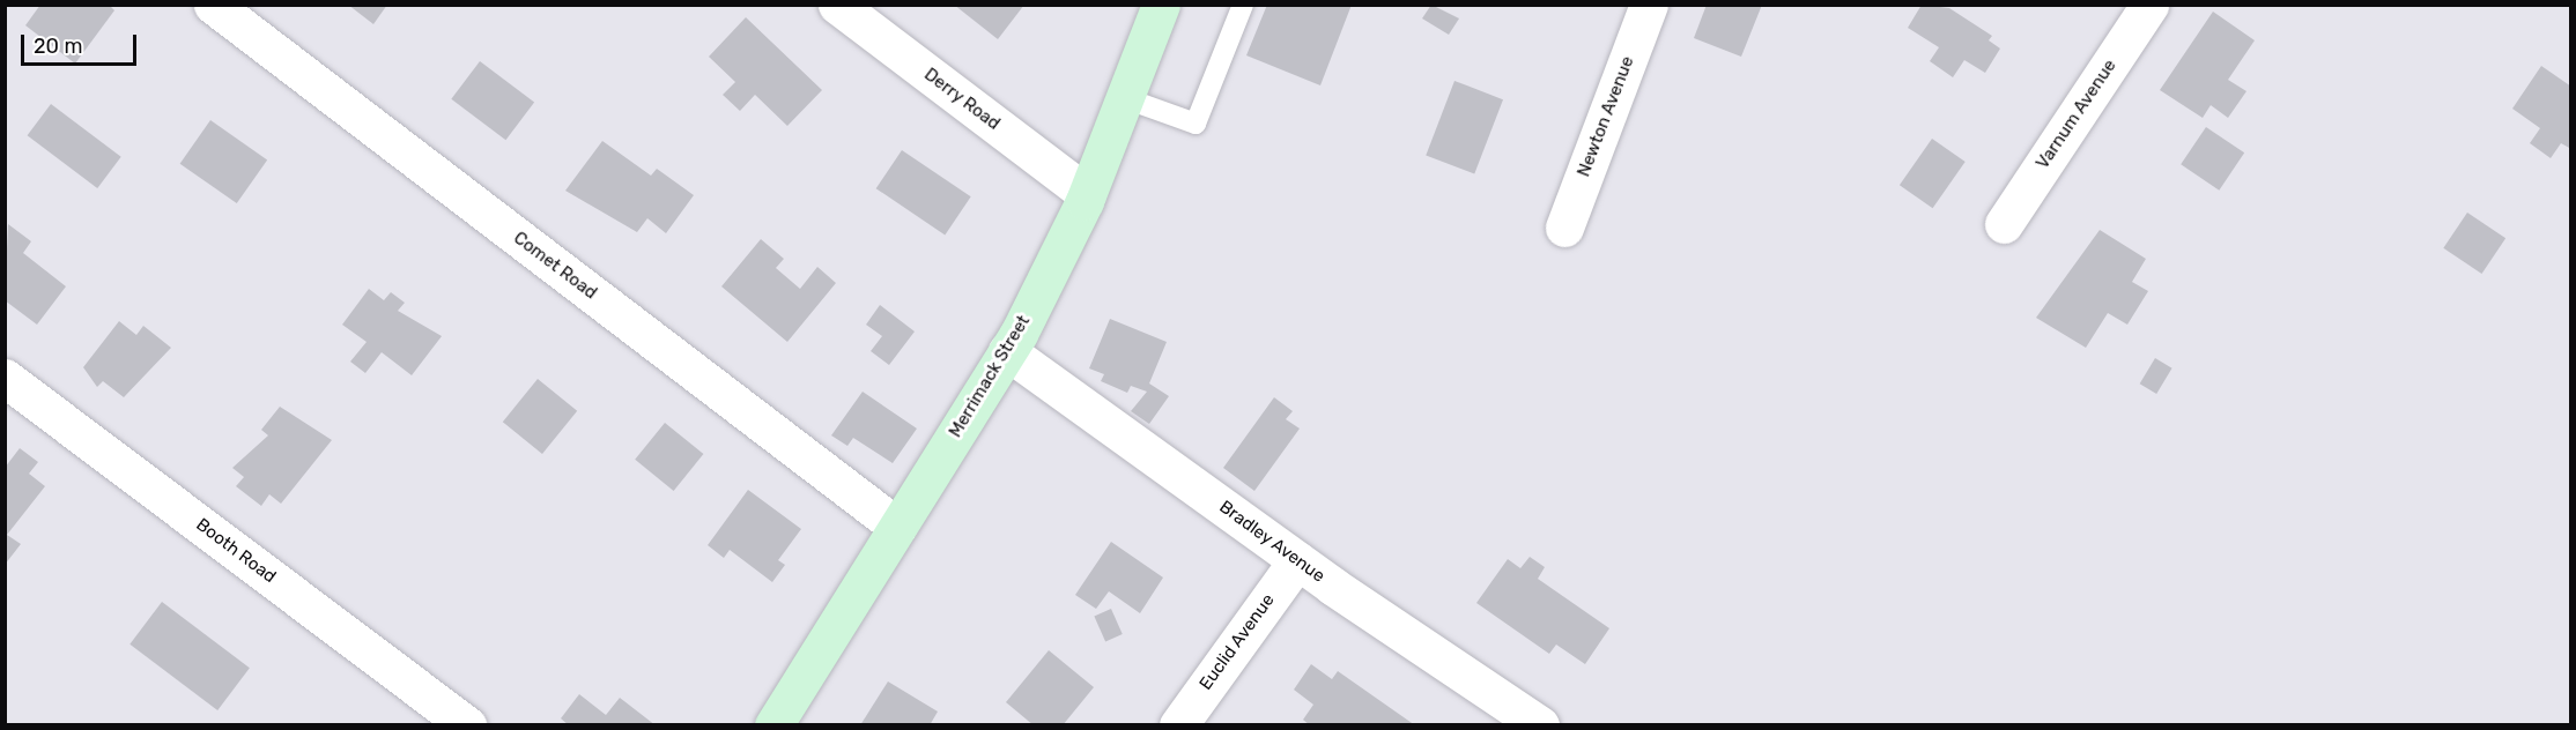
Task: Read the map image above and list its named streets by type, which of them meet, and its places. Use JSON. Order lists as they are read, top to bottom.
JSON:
{
  "streets": {
    "main road": ["Merrimack Street"],
    "street": [
      "Derry Road",
      "Varnum Avenue",
      "Newton Avenue",
      "Comet Road",
      "Bradley Avenue",
      "Booth Road",
      "Euclid Avenue"
    ]
  },
  "crossings": [
    ["Derry Road", "Merrimack Street"],
    ["Comet Road", "Merrimack Street"],
    ["Merrimack Street", "Bradley Avenue"],
    ["Bradley Avenue", "Euclid Avenue"]
  ],
  "scale_bar": "20 m"
}
